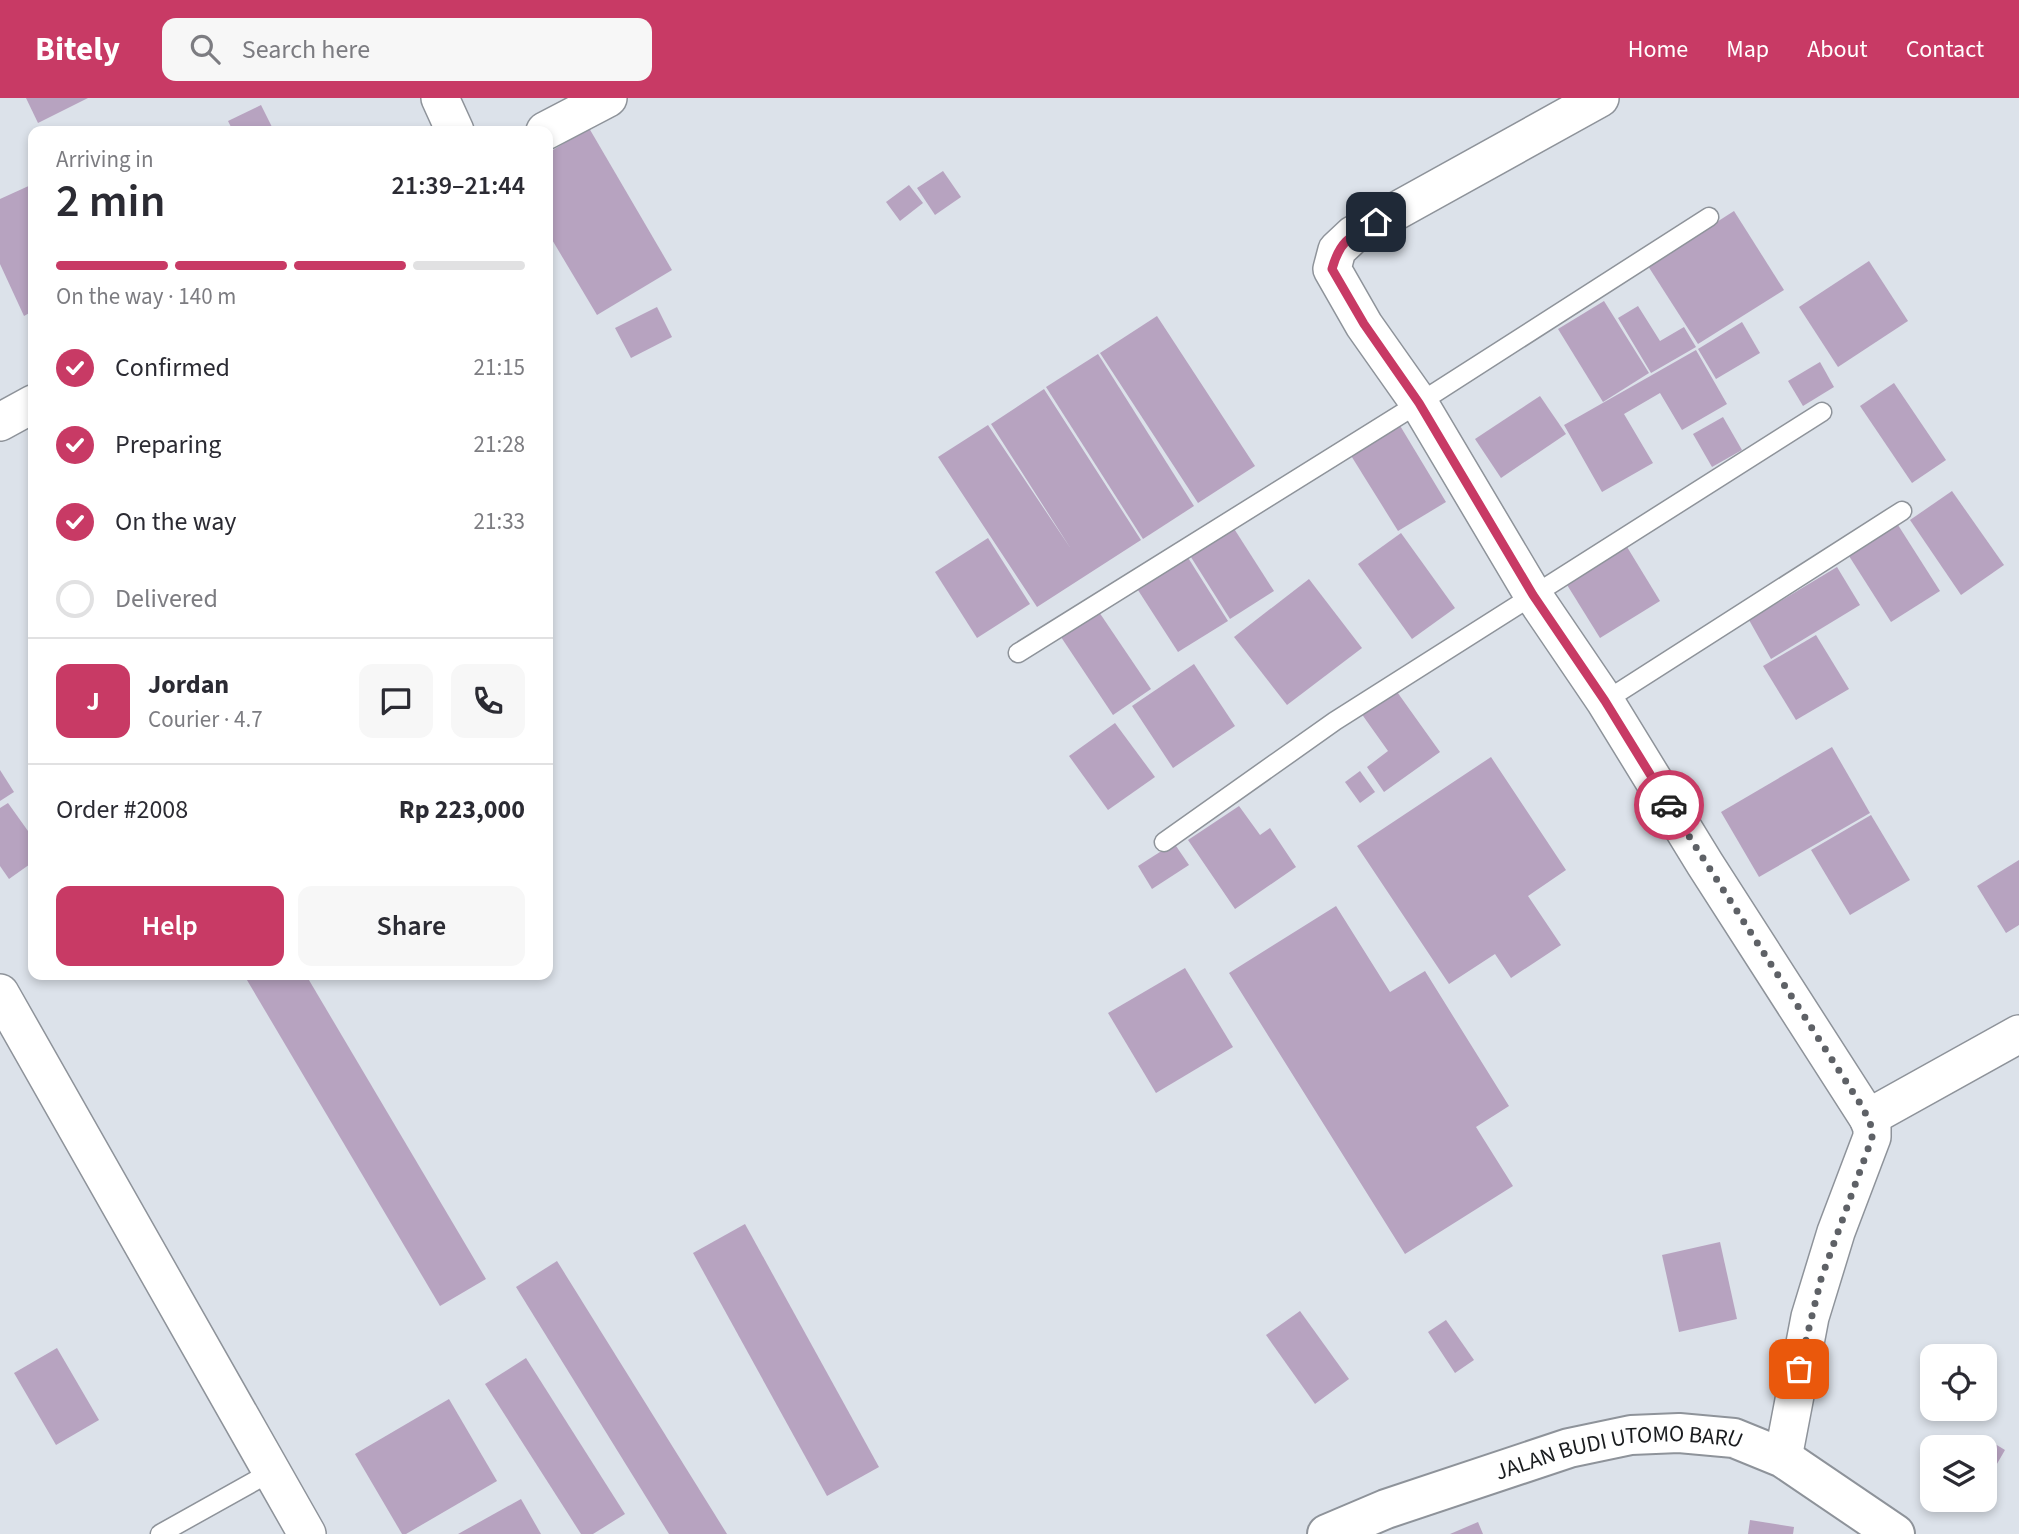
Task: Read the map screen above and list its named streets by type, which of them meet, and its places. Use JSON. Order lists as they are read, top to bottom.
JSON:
{
  "streets": {
    "street": ["JALAN BUDI UTOMO BARU"]
  },
  "page": {
    "header": "Bitely",
    "search": "Search here",
    "nav": [
      "Home",
      "Map",
      "About",
      "Contact"
    ],
    "heading": ["2 min", "Arriving in", "21:39–21:44"],
    "panel": [
      "Jordan",
      "Courier · 4.7",
      "Order #2008",
      "Rp 223,000"
    ],
    "bar": "On the way · 140 m",
    "list": [
      ["Confirmed", "21:15"],
      ["Preparing", "21:28"],
      ["On the way", "21:33"],
      "Delivered"
    ],
    "round": "J",
    "buttons": ["Help", "Share"]
  }
}
